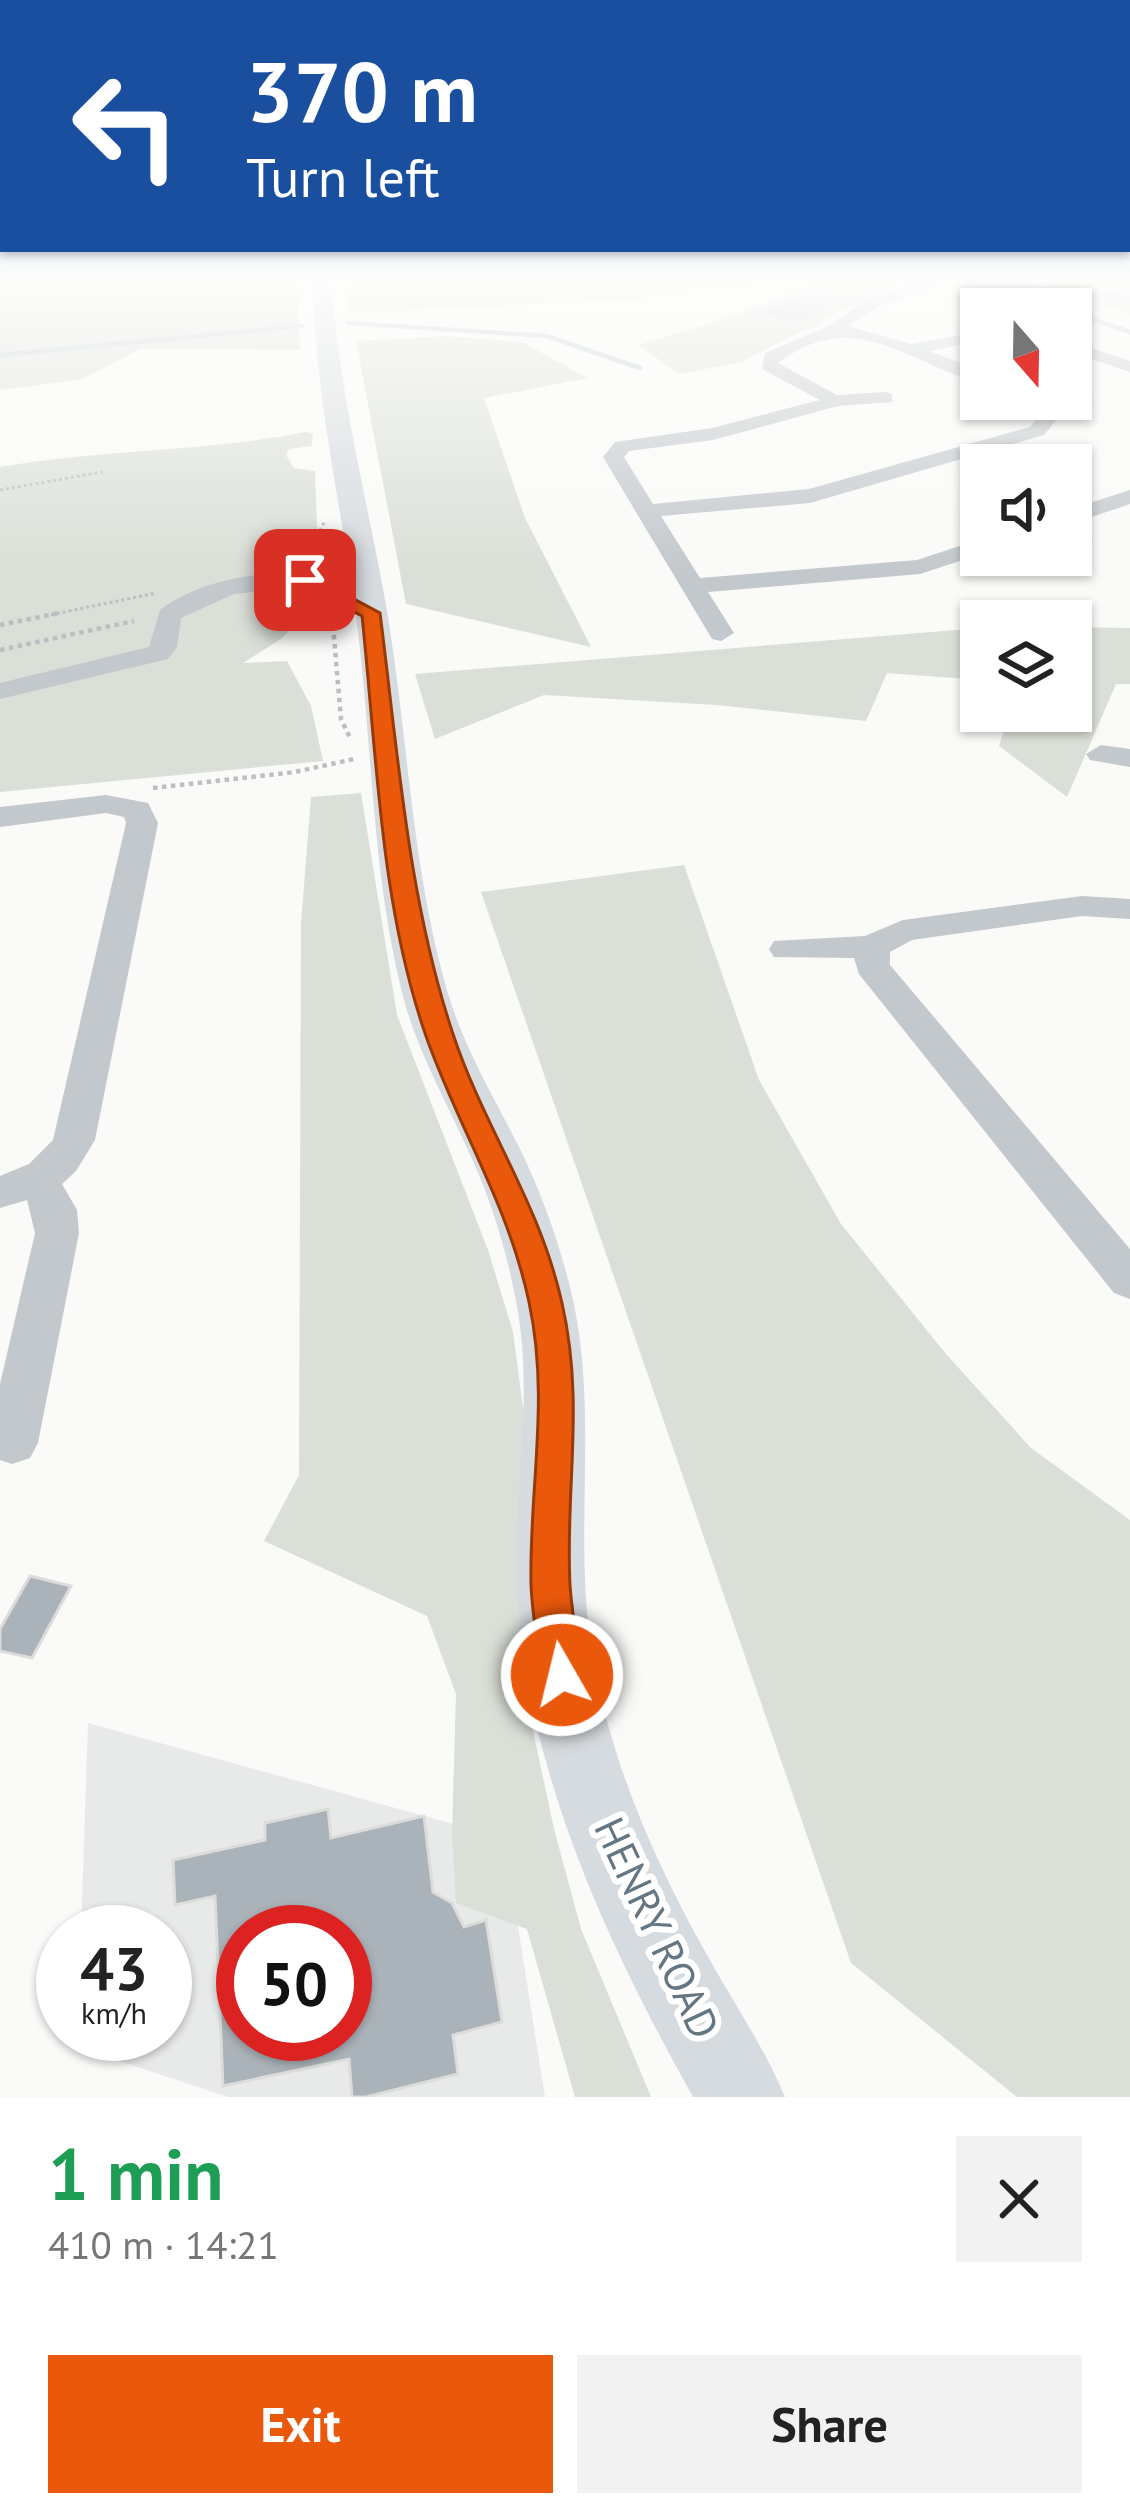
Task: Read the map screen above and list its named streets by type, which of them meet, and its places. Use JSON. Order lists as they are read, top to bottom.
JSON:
{
  "streets": {
    "main road": ["HENRY ROAD"]
  },
  "north": "bottom",
  "page": {
    "turn": ["370 m", "Turn left"],
    "speed": "43 km/h",
    "limit": "50",
    "heading": ["1 min", "410 m · 14:21"],
    "buttons": ["Exit", "Share"]
  }
}
